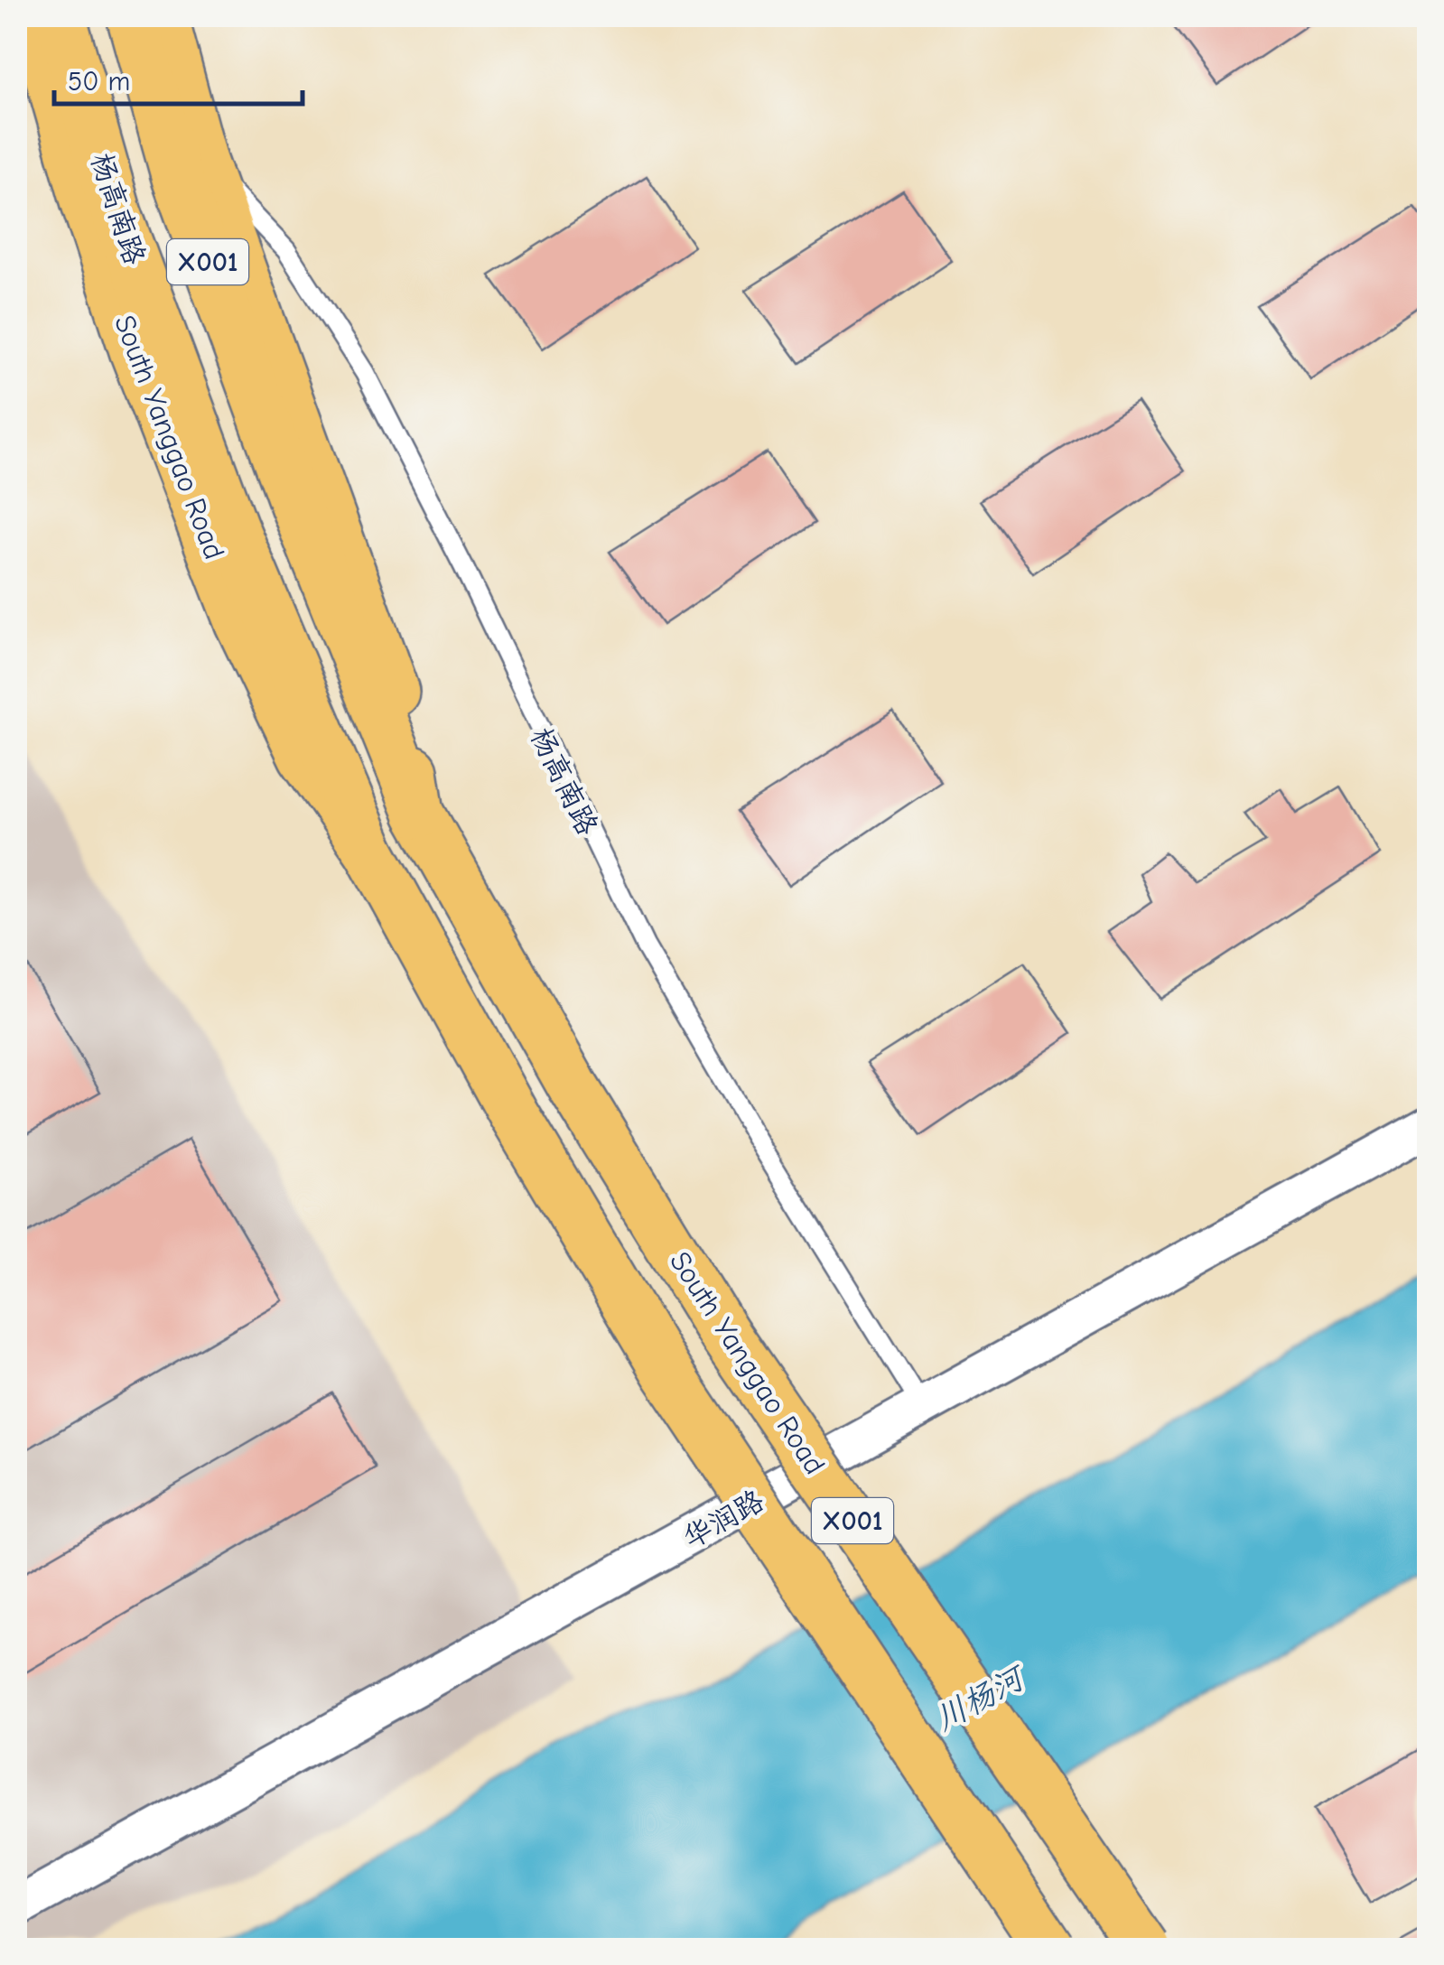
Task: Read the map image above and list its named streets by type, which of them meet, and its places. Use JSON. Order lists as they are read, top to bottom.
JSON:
{
  "streets": {
    "main road": ["杨高南路", "X001", "South Yanggao Road"],
    "street": ["华润路"]
  },
  "crossings": [
    ["杨高南路", "X001"],
    ["杨高南路", "华润路"],
    ["X001", "South Yanggao Road"]
  ],
  "water": ["川杨河"],
  "scale_bar": "50 m"
}
